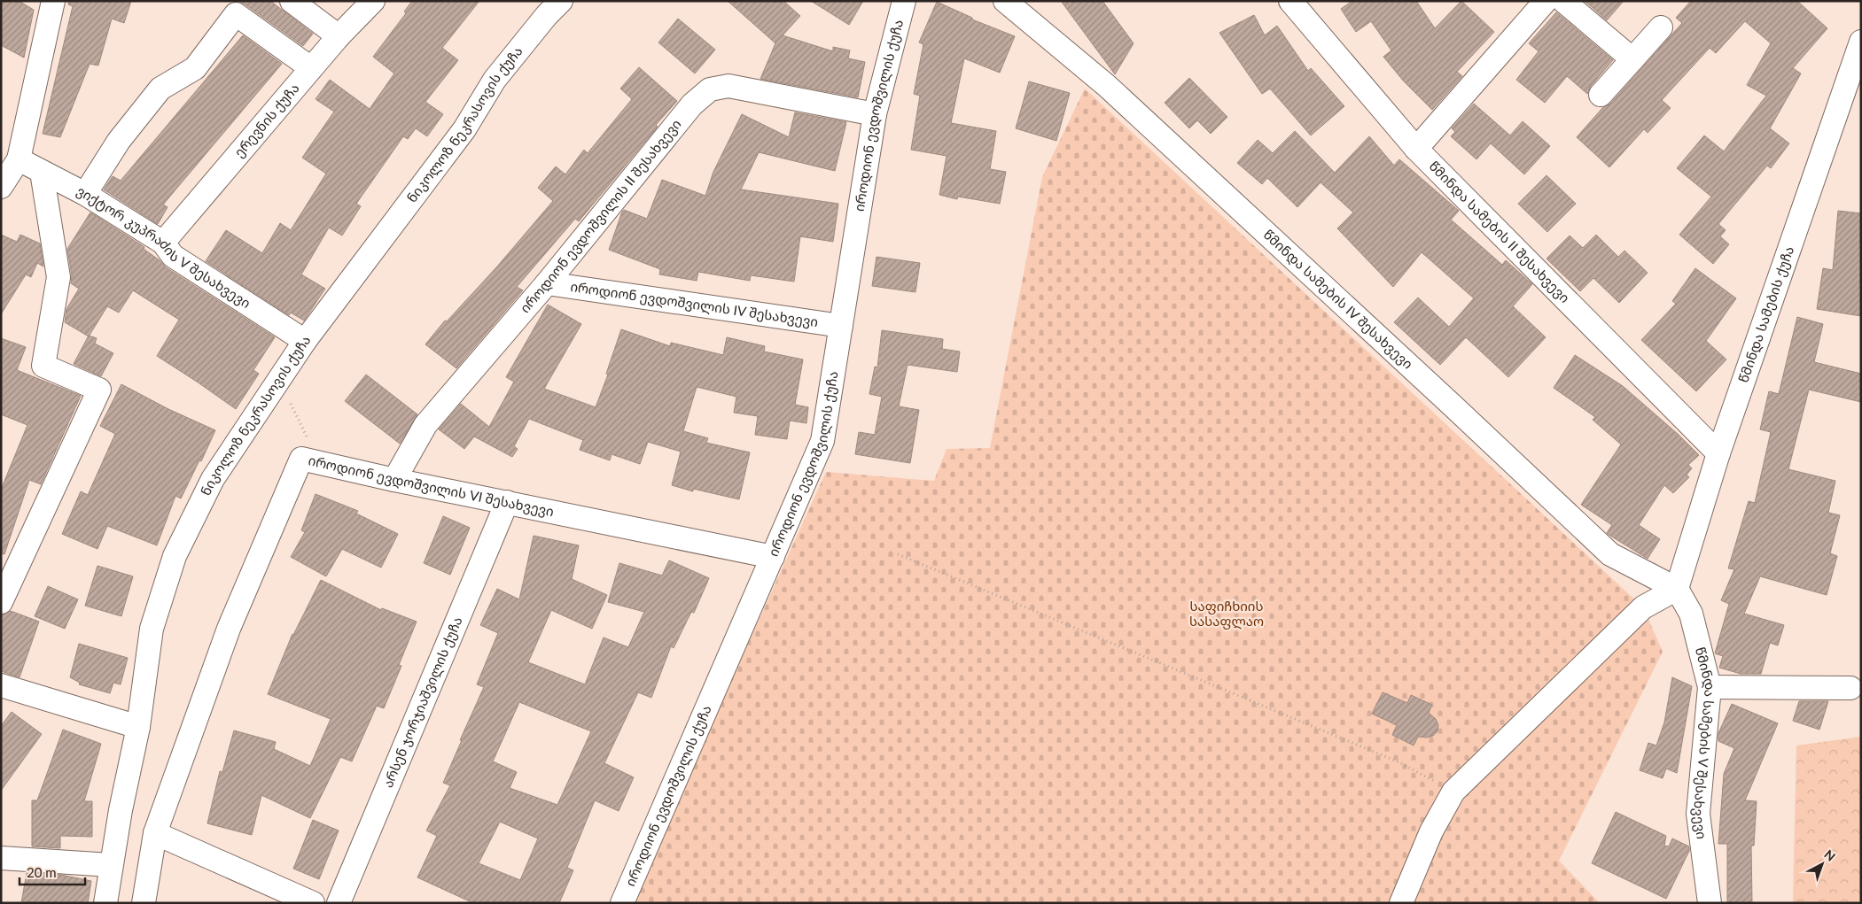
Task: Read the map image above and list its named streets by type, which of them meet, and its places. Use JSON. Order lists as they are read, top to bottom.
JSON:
{
  "streets": {
    "street": [
      "იროდიონ ევდოშვილის ქუჩა",
      "ერევნის ქუჩა",
      "ნიკოლოზ ნეკრასოვის ქუჩა",
      "იროდიონ ევდოშვილის II შესახვევი",
      "წმინდა სამების II შესახვევი",
      "ვიქტორ კუპრაძის V შესახვევი",
      "წმინდა სამების IV შესახვევი",
      "იროდიონ ევდოშვილის IV შესახვევი",
      "წმინდა სამების ქუჩა",
      "იროდიონ ევდოშვილის VI შესახვევი",
      "არსენ ჯორჯიაშვილის ქუჩა",
      "წმინდა სამების V შესახვევი"
    ]
  },
  "crossings": [
    ["იროდიონ ევდოშვილის ქუჩა", "იროდიონ ევდოშვილის II შესახვევი"],
    ["იროდიონ ევდოშვილის ქუჩა", "იროდიონ ევდოშვილის IV შესახვევი"],
    ["იროდიონ ევდოშვილის ქუჩა", "იროდიონ ევდოშვილის VI შესახვევი"],
    ["ერევნის ქუჩა", "ვიქტორ კუპრაძის V შესახვევი"],
    ["ნიკოლოზ ნეკრასოვის ქუჩა", "ვიქტორ კუპრაძის V შესახვევი"],
    ["იროდიონ ევდოშვილის II შესახვევი", "იროდიონ ევდოშვილის IV შესახვევი"],
    ["იროდიონ ევდოშვილის II შესახვევი", "იროდიონ ევდოშვილის VI შესახვევი"],
    ["წმინდა სამების II შესახვევი", "წმინდა სამების ქუჩა"],
    ["წმინდა სამების IV შესახვევი", "წმინდა სამების ქუჩა"],
    ["წმინდა სამების IV შესახვევი", "წმინდა სამების V შესახვევი"],
    ["წმინდა სამების ქუჩა", "წმინდა სამების V შესახვევი"],
    ["იროდიონ ევდოშვილის VI შესახვევი", "არსენ ჯორჯიაშვილის ქუჩა"]
  ],
  "parks": ["საფიჩხიის სასაფლაო"],
  "scale_bar": "20 m",
  "north": "top right"
}
